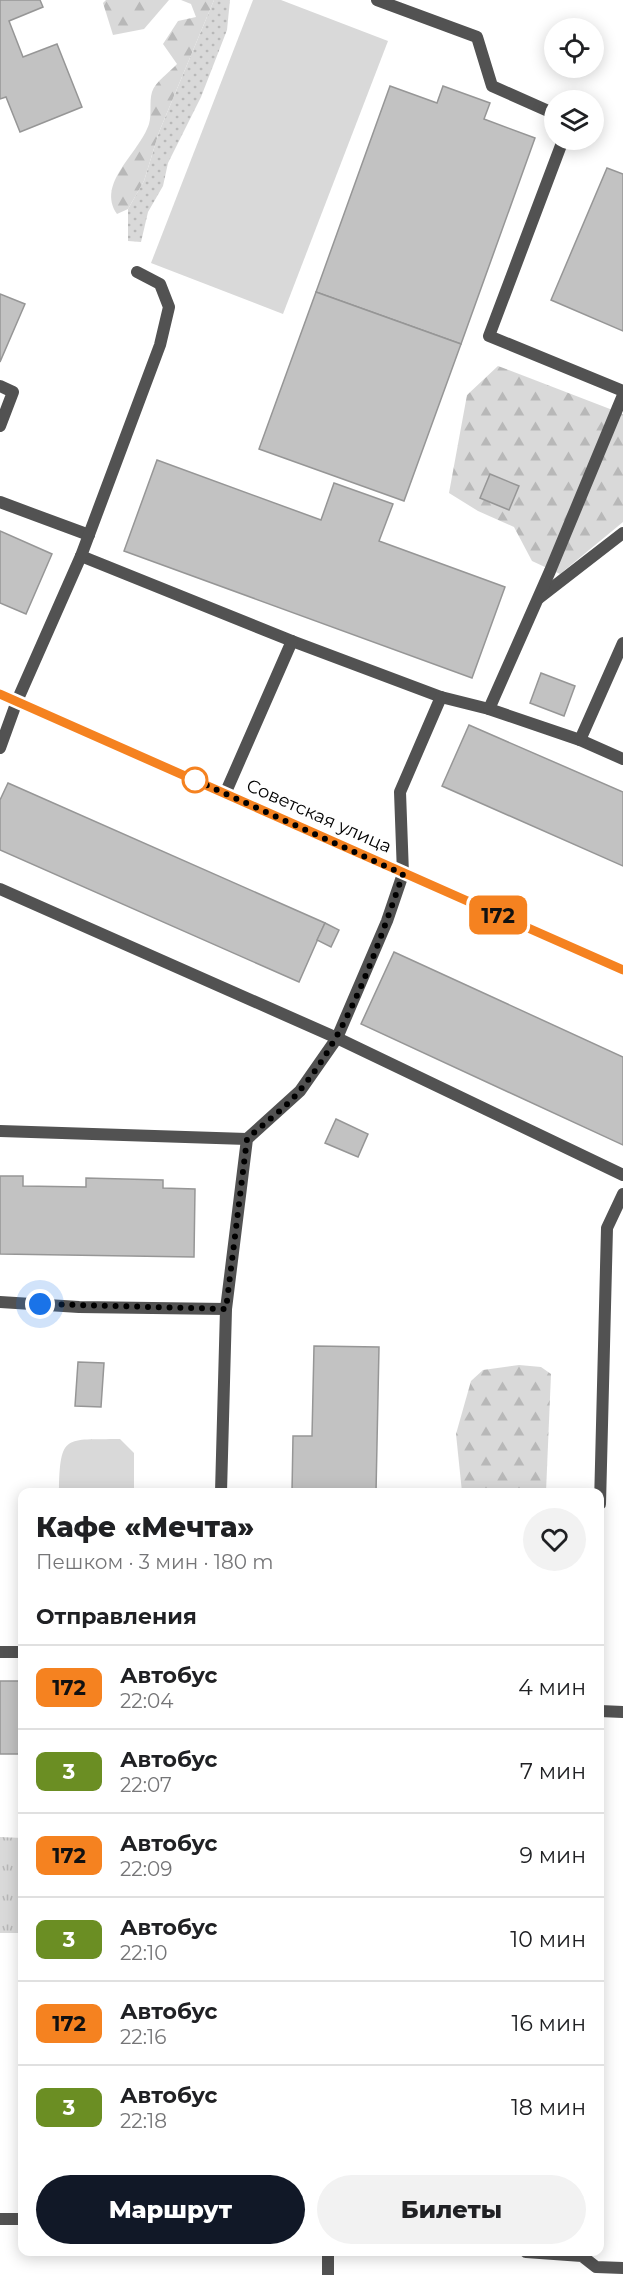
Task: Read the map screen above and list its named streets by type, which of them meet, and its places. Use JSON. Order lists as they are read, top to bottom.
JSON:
{
  "streets": {
    "street": ["Советская улица"]
  },
  "lines": ["bus line 172"],
  "page": {
    "on_map": "172",
    "heading": [
      ["Кафе «Мечта»", "Пешком · 3 мин · 180 m"],
      "Отправления"
    ],
    "list": [
      {
        "mark": "172",
        "name": "Автобус",
        "note": "22:04",
        "value": "4 мин"
      },
      {
        "mark": "3",
        "name": "Автобус",
        "note": "22:07",
        "value": "7 мин"
      },
      {
        "mark": "172",
        "name": "Автобус",
        "note": "22:09",
        "value": "9 мин"
      },
      {
        "mark": "3",
        "name": "Автобус",
        "note": "22:10",
        "value": "10 мин"
      },
      {
        "mark": "172",
        "name": "Автобус",
        "note": "22:16",
        "value": "16 мин"
      },
      {
        "mark": "3",
        "name": "Автобус",
        "note": "22:18",
        "value": "18 мин"
      }
    ],
    "buttons": ["Маршрут", "Билеты"]
  }
}
